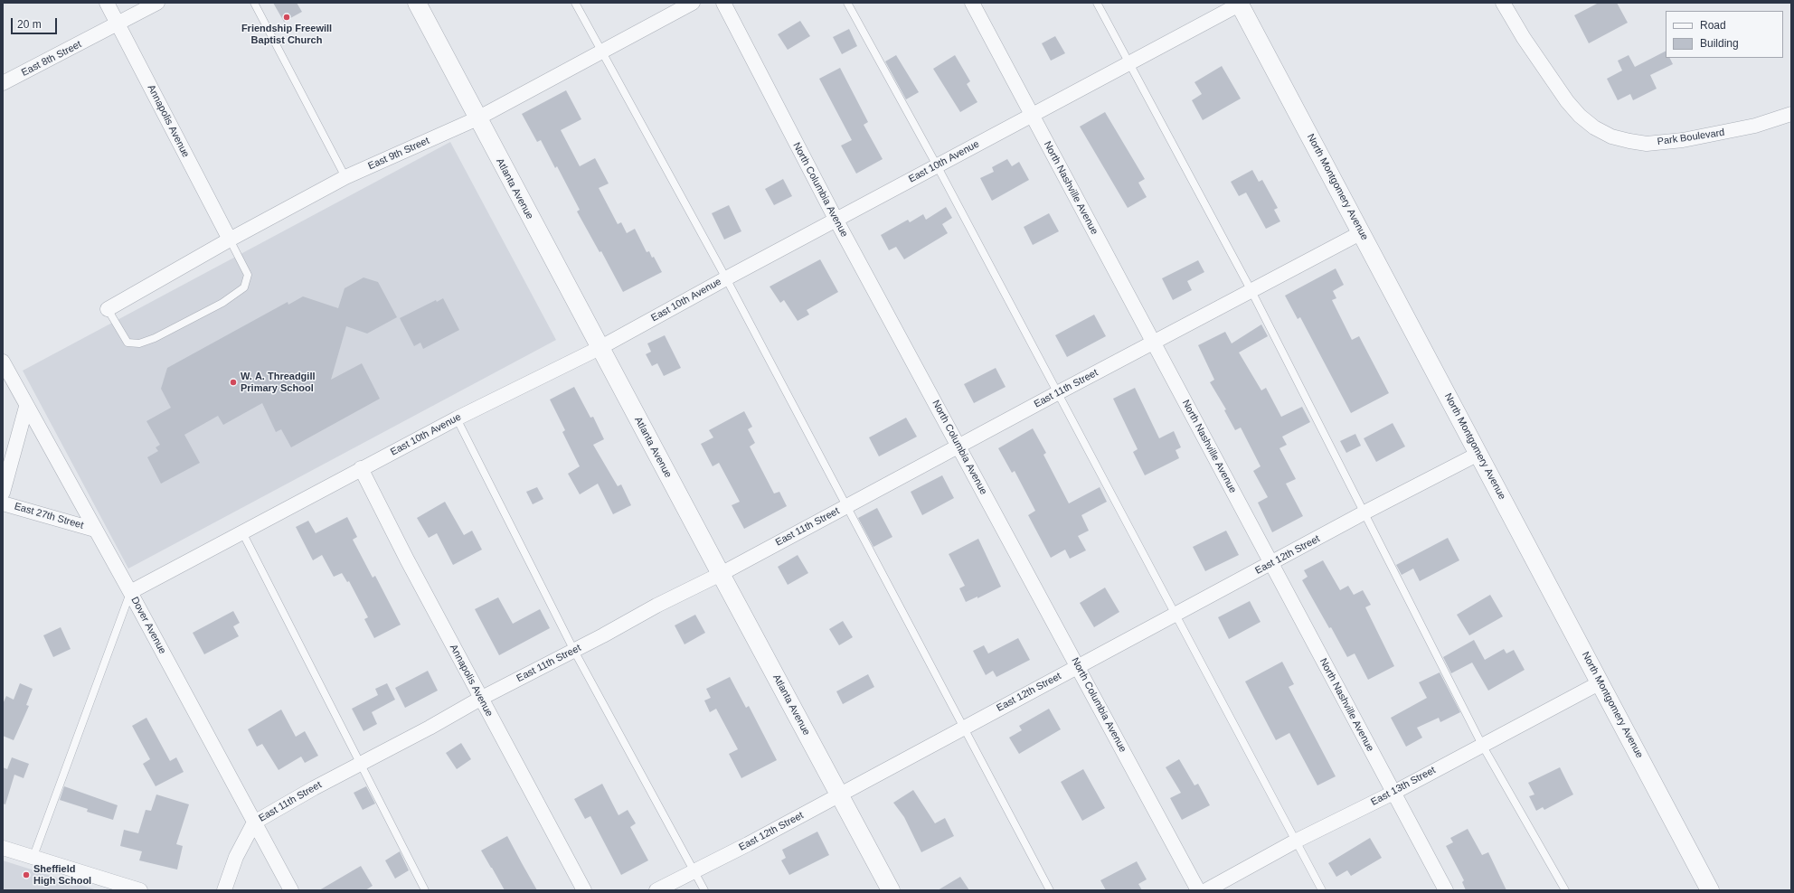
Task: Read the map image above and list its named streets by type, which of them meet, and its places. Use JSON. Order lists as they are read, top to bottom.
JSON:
{
  "streets": {
    "street": [
      "East 8th Street",
      "Annapolis Avenue",
      "Park Boulevard",
      "East 9th Street",
      "East 10th Avenue",
      "North Montgomery Avenue",
      "North Nashville Avenue",
      "Atlanta Avenue",
      "North Columbia Avenue",
      "East 11th Street",
      "East 27th Street",
      "East 12th Street",
      "Dover Avenue",
      "East 13th Street"
    ]
  },
  "crossings": [
    ["East 8th Street", "Annapolis Avenue"],
    ["Annapolis Avenue", "East 9th Street"],
    ["Annapolis Avenue", "East 10th Avenue"],
    ["Annapolis Avenue", "East 11th Street"],
    ["East 9th Street", "Atlanta Avenue"],
    ["East 10th Avenue", "North Montgomery Avenue"],
    ["East 10th Avenue", "North Nashville Avenue"],
    ["East 10th Avenue", "Atlanta Avenue"],
    ["East 10th Avenue", "North Columbia Avenue"],
    ["East 10th Avenue", "Dover Avenue"],
    ["North Montgomery Avenue", "East 11th Street"],
    ["North Montgomery Avenue", "East 12th Street"],
    ["North Montgomery Avenue", "East 13th Street"],
    ["North Nashville Avenue", "East 11th Street"],
    ["North Nashville Avenue", "East 12th Street"],
    ["North Nashville Avenue", "East 13th Street"],
    ["Atlanta Avenue", "East 11th Street"],
    ["Atlanta Avenue", "East 12th Street"],
    ["North Columbia Avenue", "East 11th Street"],
    ["North Columbia Avenue", "East 12th Street"],
    ["East 11th Street", "Dover Avenue"],
    ["East 27th Street", "Dover Avenue"]
  ],
  "places": ["Friendship Freewill Baptist Church", "W. A. Threadgill Primary School", "Sheffield High School"],
  "legend": ["Road", "Building"],
  "scale_bar": "20 m"
}
